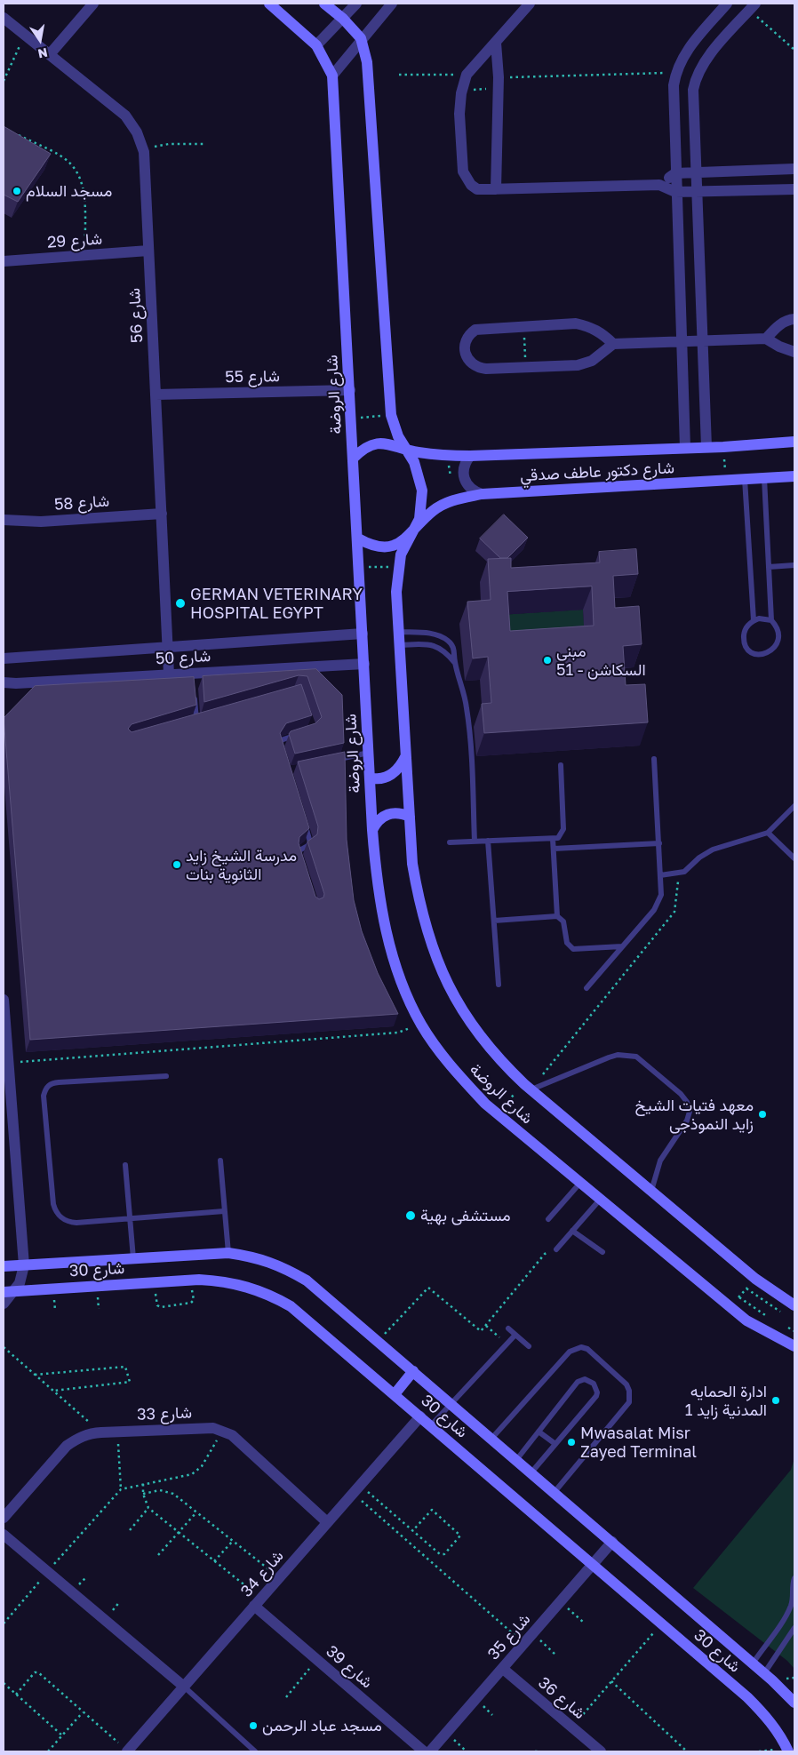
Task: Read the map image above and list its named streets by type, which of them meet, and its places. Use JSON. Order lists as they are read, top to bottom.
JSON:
{
  "streets": {
    "street": [
      "شارع 29",
      "شارع 56",
      "شارع 55",
      "شارع الروضة",
      "شارع دكتور عاطف صدقي",
      "شارع 58",
      "شارع 50",
      "شارع 30",
      "شارع 33",
      "شارع 34",
      "شارع 35",
      "شارع 39",
      "شارع 36"
    ]
  },
  "crossings": [
    ["شارع 29", "شارع 56"],
    ["شارع 56", "شارع 55"],
    ["شارع 56", "شارع 58"],
    ["شارع 56", "شارع 50"],
    ["شارع 55", "شارع الروضة"],
    ["شارع الروضة", "شارع دكتور عاطف صدقي"],
    ["شارع الروضة", "شارع 50"],
    ["شارع 30", "شارع 34"],
    ["شارع 30", "شارع 35"],
    ["شارع 34", "شارع 39"],
    ["شارع 35", "شارع 36"]
  ],
  "places": [
    "مسجد السلام",
    "GERMAN VETERINARY HOSPITAL EGYPT",
    "مبنى السكاشن - 51",
    "مدرسة الشيخ زايد الثانوية بنات",
    "معهد فتيات الشيخ زايد النموذجى",
    "مستشفى بهية",
    "ادارة الحمايه المدنية زايد 1",
    "Mwasalat Misr Zayed Terminal",
    "مسجد عباد الرحمن"
  ],
  "north": "bottom"
}
